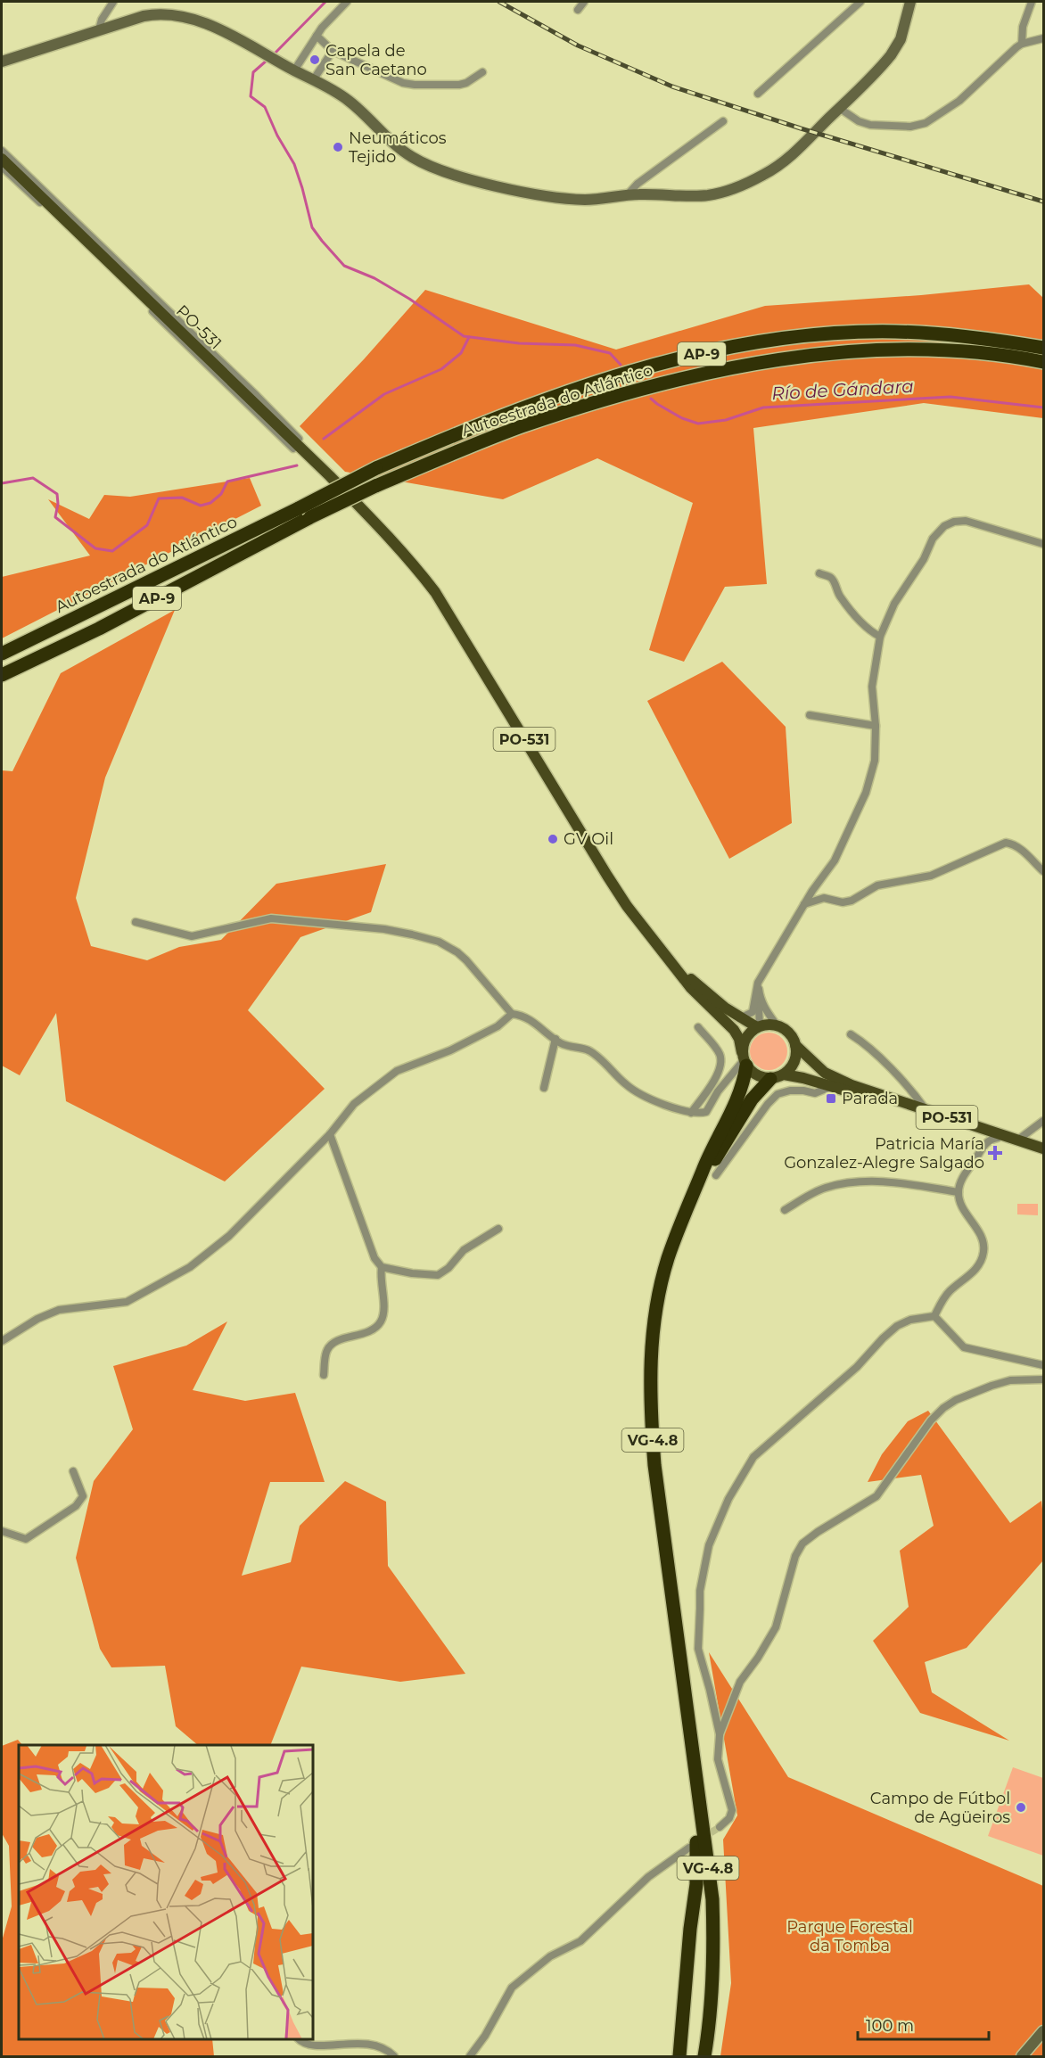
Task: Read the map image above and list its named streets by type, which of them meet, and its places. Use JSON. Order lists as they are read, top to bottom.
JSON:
{
  "streets": {
    "highway": ["AP-9", "Autoestrada do Atlántico", "VG-4.8"],
    "main road": ["PO-531"]
  },
  "crossings": [
    ["PO-531", "VG-4.8"]
  ],
  "water": ["Río de Gándara"],
  "parks": ["Parque Forestal da Tomba"],
  "places": {
    "other": [
      "Capela de San Caetano",
      "Neumáticos Tejido",
      "GV Oil",
      "Campo de Fútbol de Agüeiros"
    ],
    "transit": ["Parada"],
    "health": ["Patricia María Gonzalez-Alegre Salgado"]
  },
  "scale_bar": "100 m"
}
